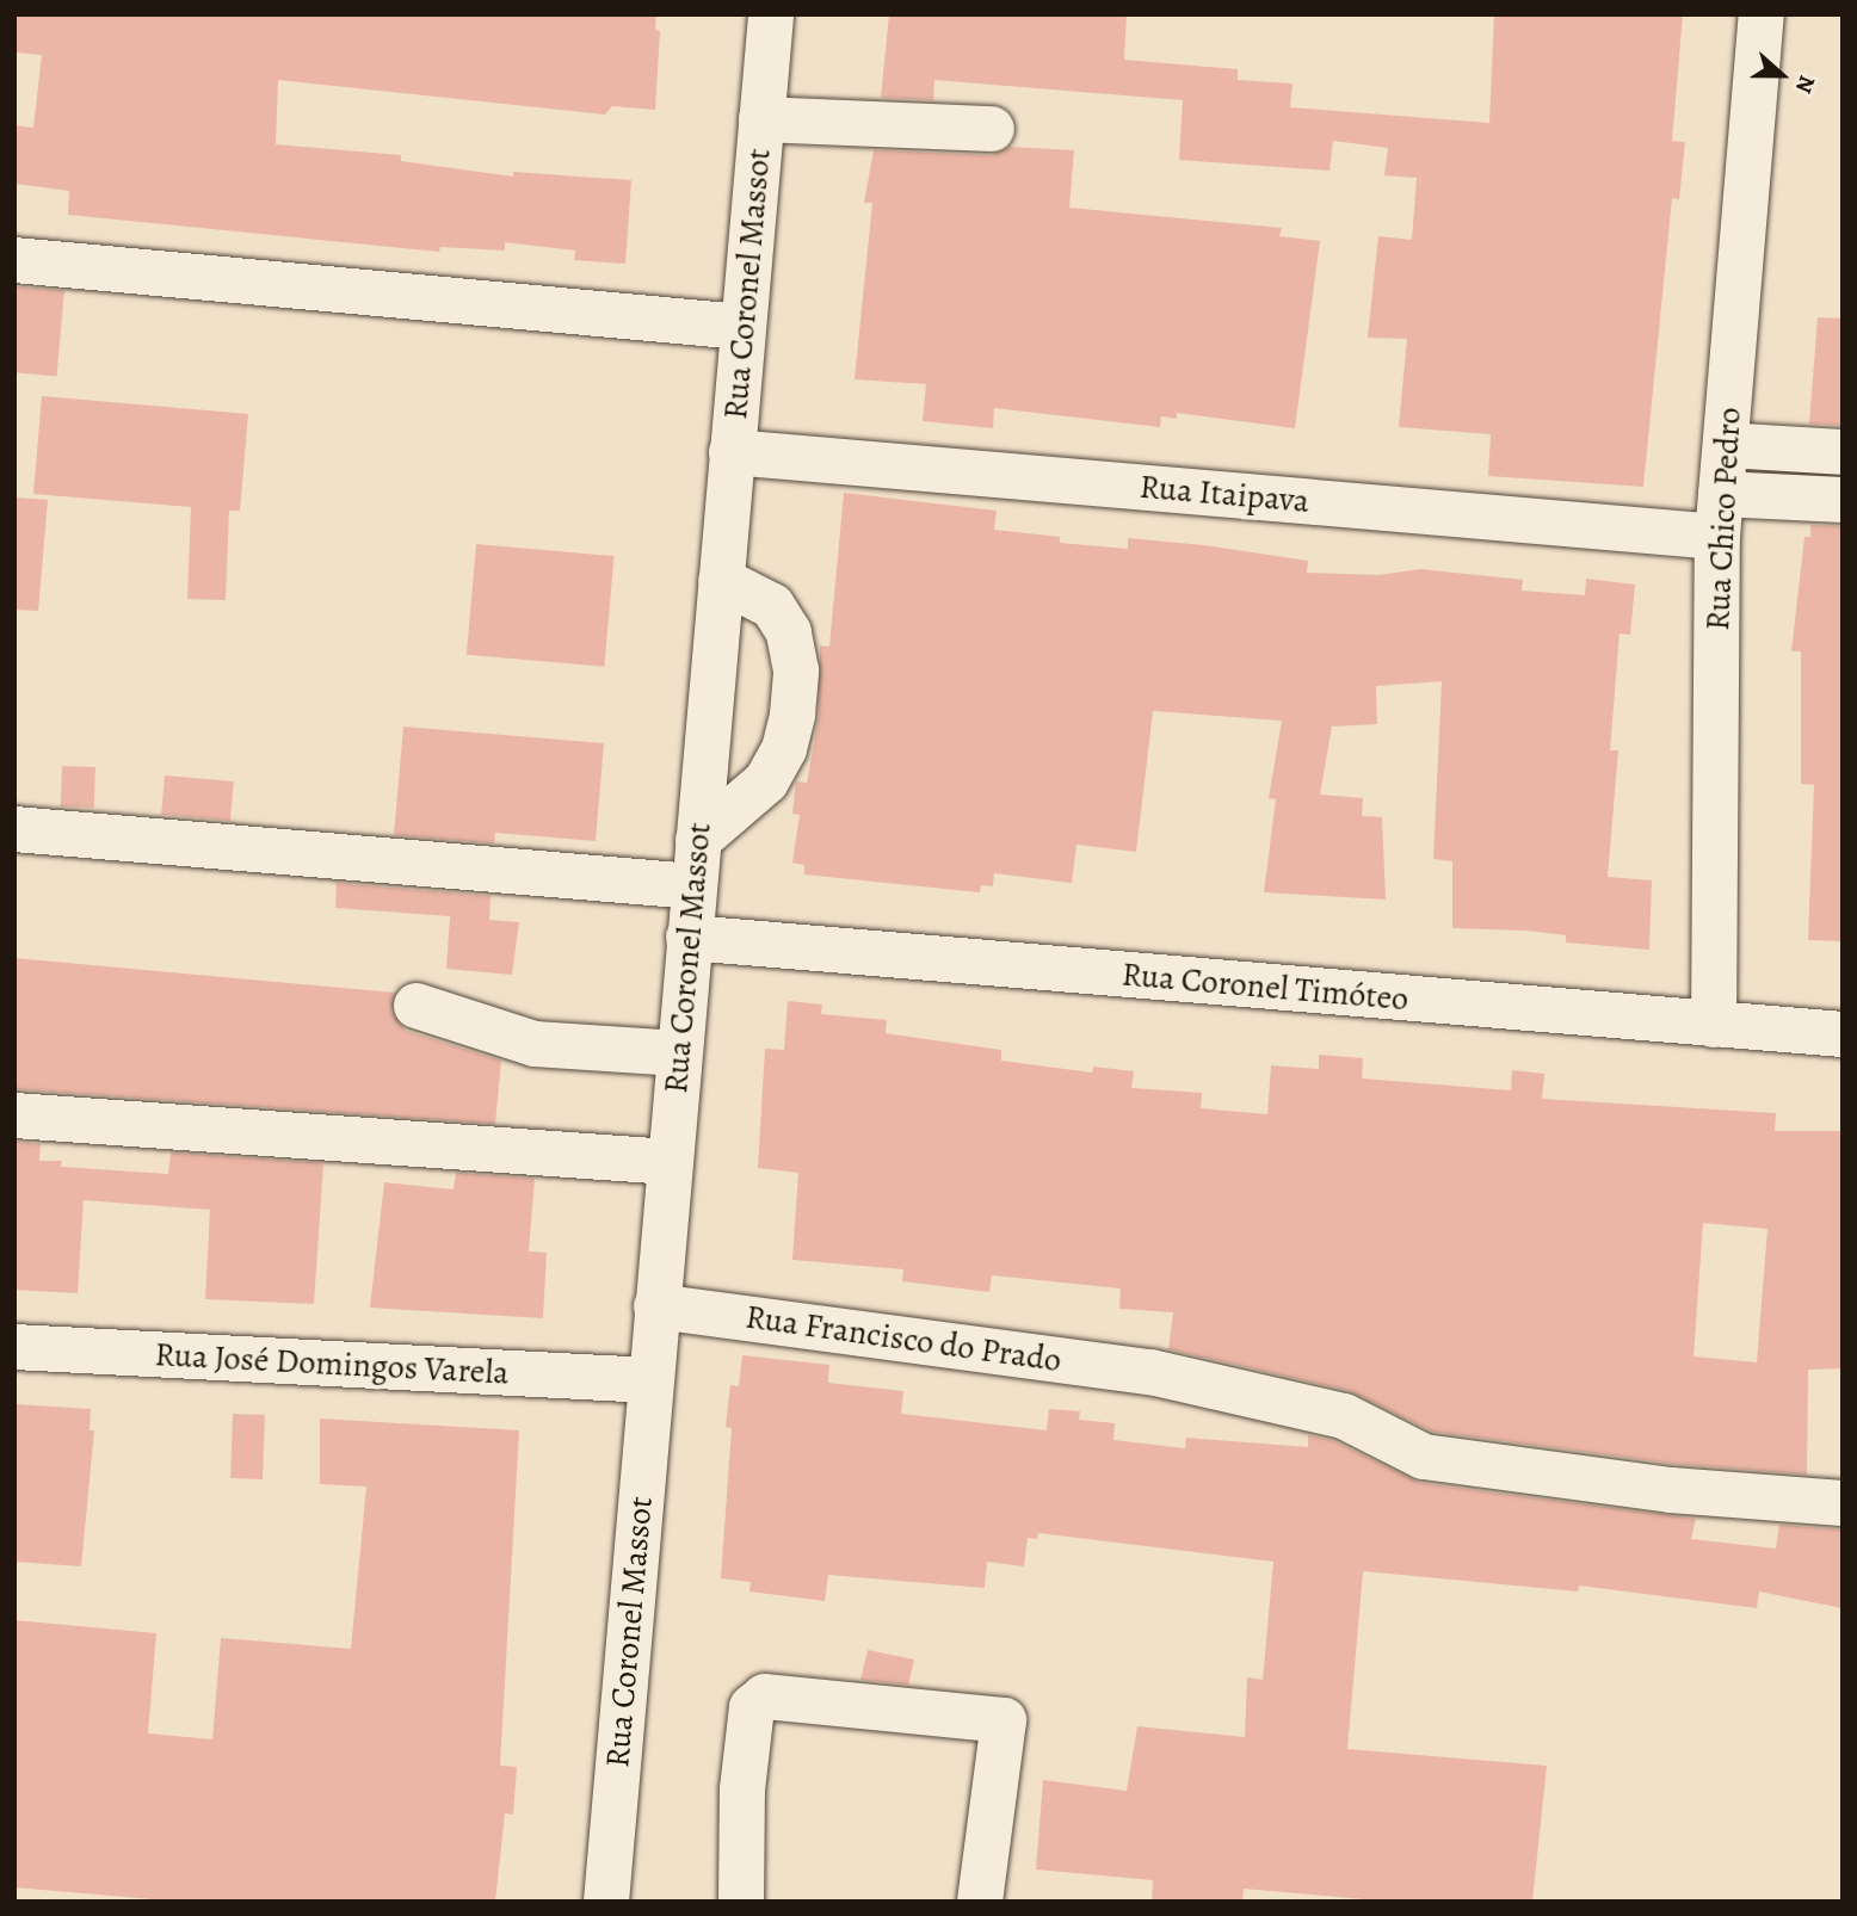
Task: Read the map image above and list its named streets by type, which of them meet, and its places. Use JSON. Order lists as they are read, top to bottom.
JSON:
{
  "streets": {
    "street": [
      "Rua Coronel Massot",
      "Rua Itaipava",
      "Rua Chico Pedro",
      "Rua Coronel Timóteo",
      "Rua Francisco do Prado",
      "Rua José Domingos Varela"
    ]
  },
  "crossings": [
    ["Rua Coronel Massot", "Rua Itaipava"],
    ["Rua Coronel Massot", "Rua Coronel Timóteo"],
    ["Rua Coronel Massot", "Rua Francisco do Prado"],
    ["Rua Coronel Massot", "Rua José Domingos Varela"],
    ["Rua Itaipava", "Rua Chico Pedro"],
    ["Rua Chico Pedro", "Rua Coronel Timóteo"]
  ],
  "north": "right"
}
